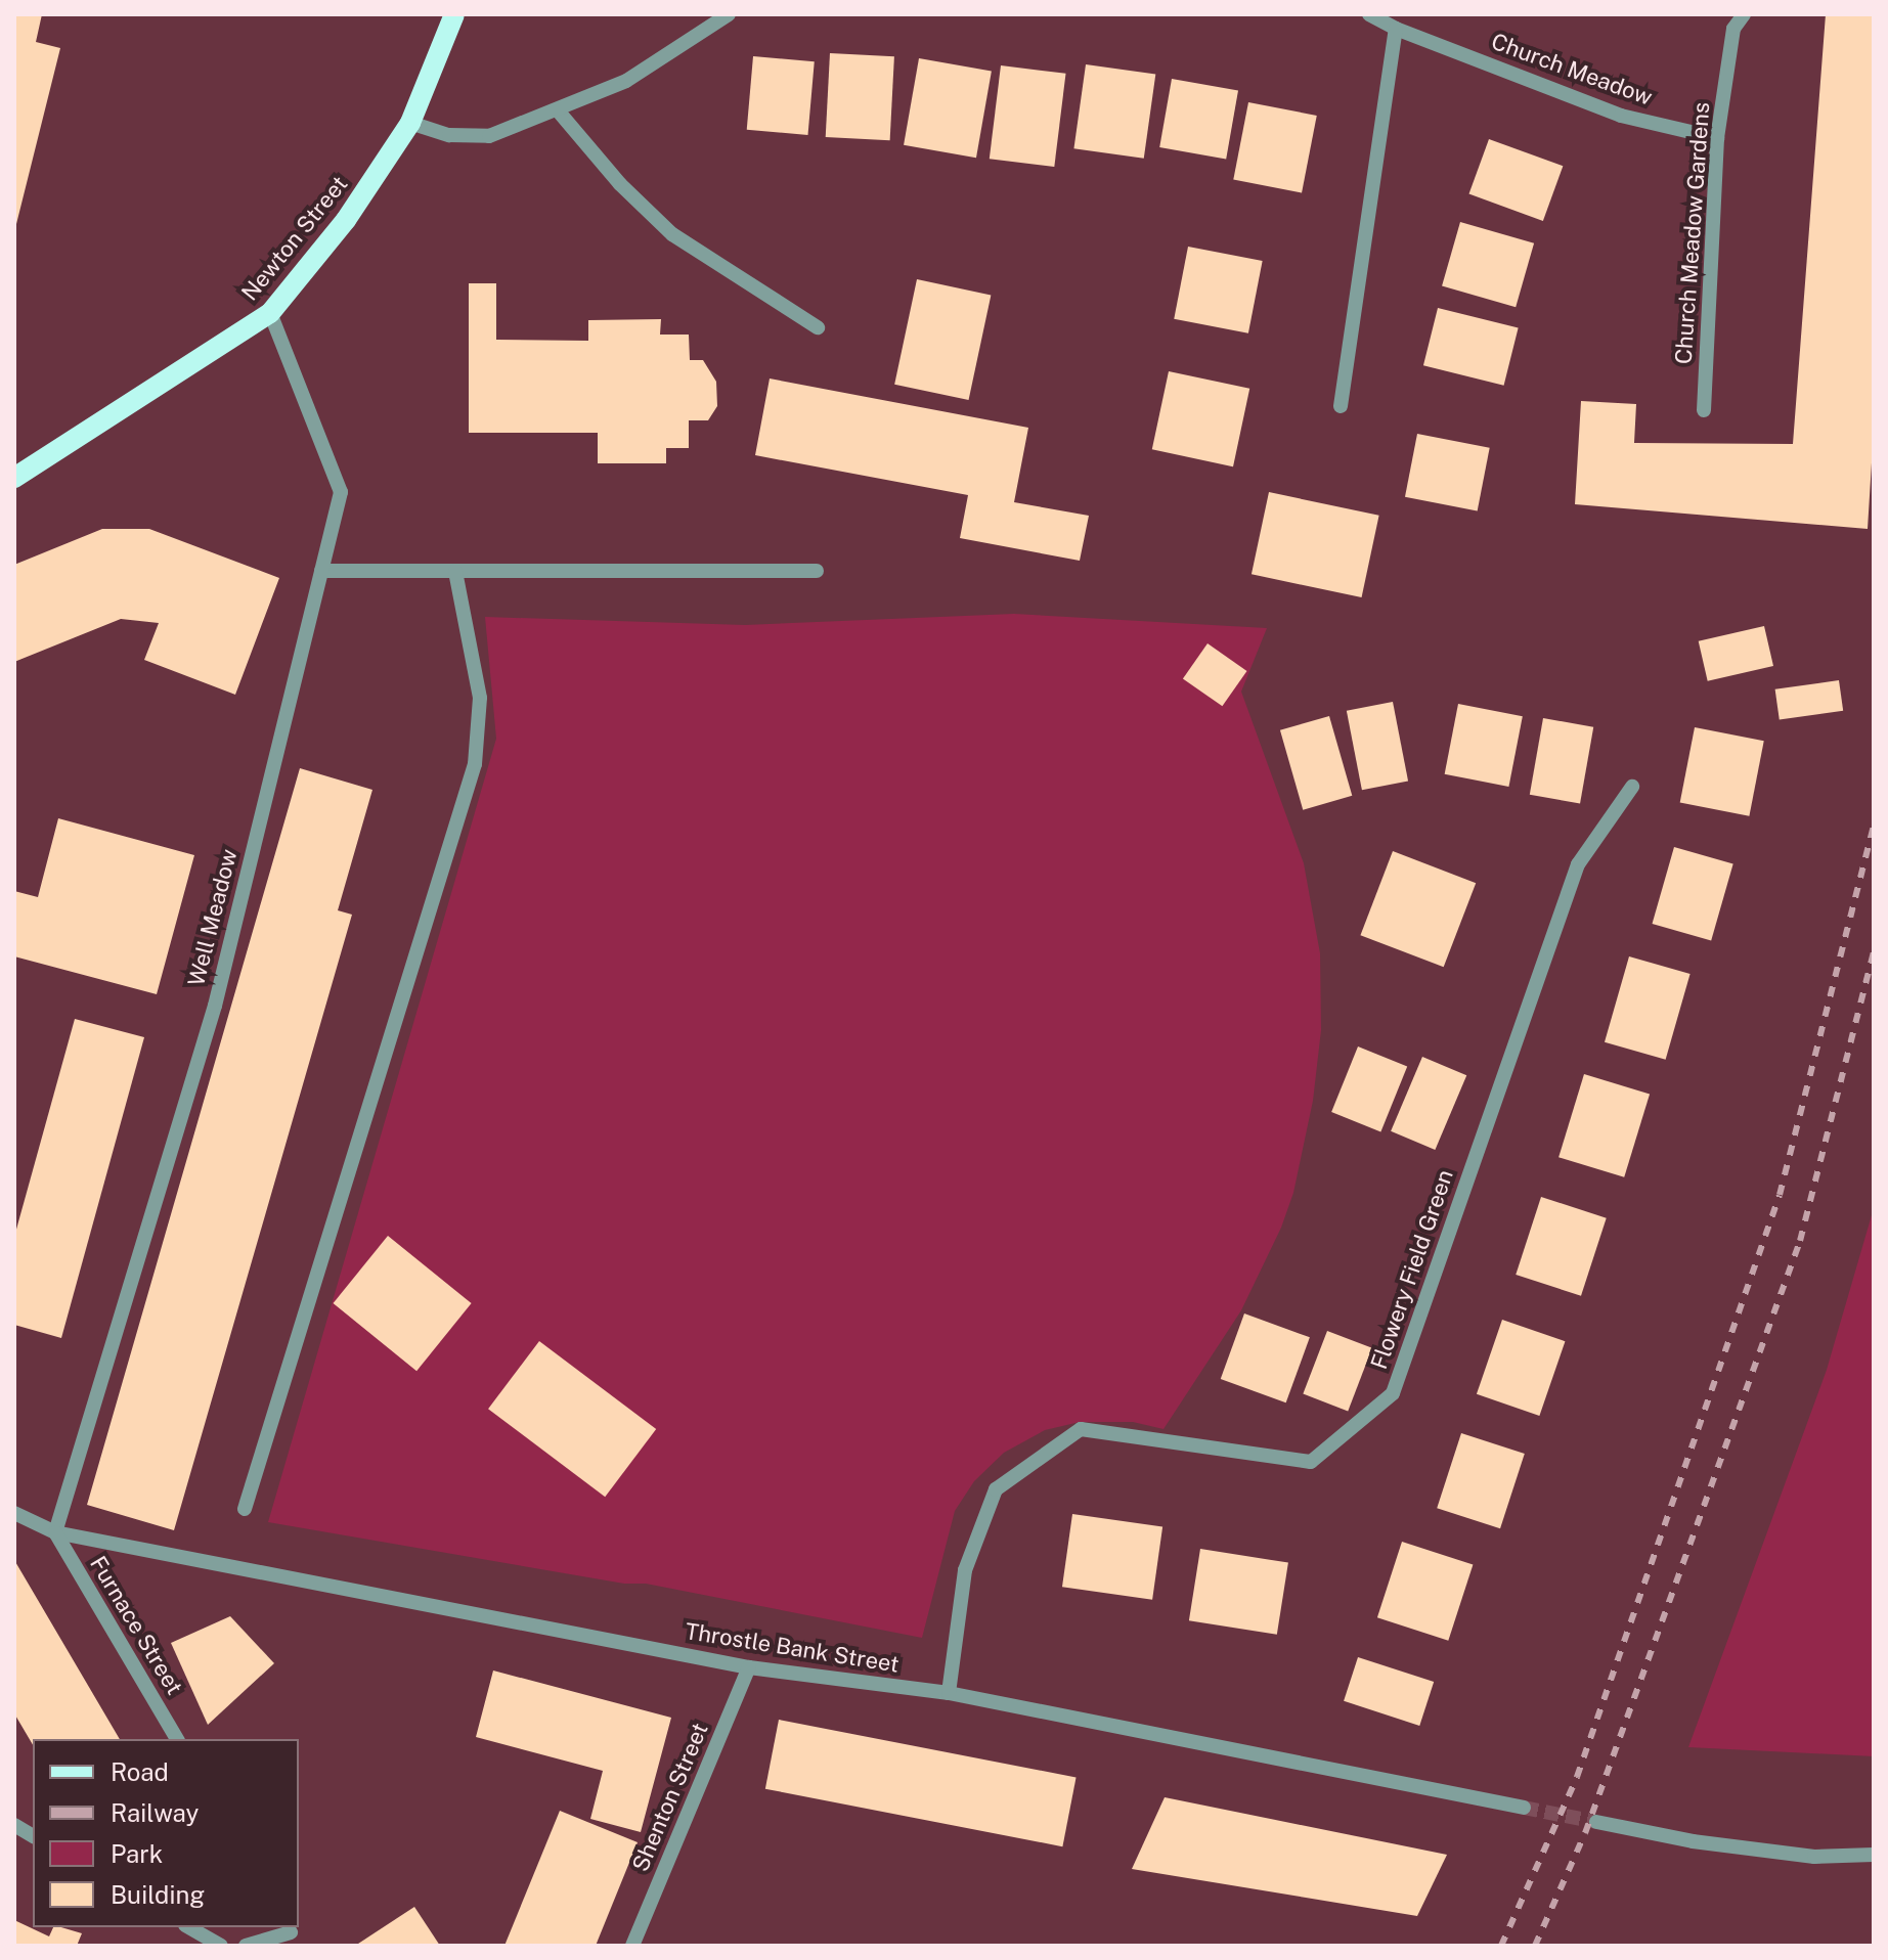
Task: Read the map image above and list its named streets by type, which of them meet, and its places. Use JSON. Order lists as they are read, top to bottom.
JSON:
{
  "streets": {
    "main road": ["Newton Street"],
    "street": [
      "Church Meadow",
      "Church Meadow Gardens",
      "Well Meadow",
      "Flowery Field Green",
      "Furnace Street",
      "Throstle Bank Street",
      "Shenton Street"
    ]
  },
  "crossings": [
    ["Church Meadow", "Church Meadow Gardens"],
    ["Newton Street", "Well Meadow"],
    ["Well Meadow", "Furnace Street"],
    ["Well Meadow", "Throstle Bank Street"],
    ["Flowery Field Green", "Throstle Bank Street"],
    ["Furnace Street", "Throstle Bank Street"],
    ["Throstle Bank Street", "Shenton Street"]
  ],
  "legend": [
    "Road",
    "Railway",
    "Park",
    "Building"
  ]
}
